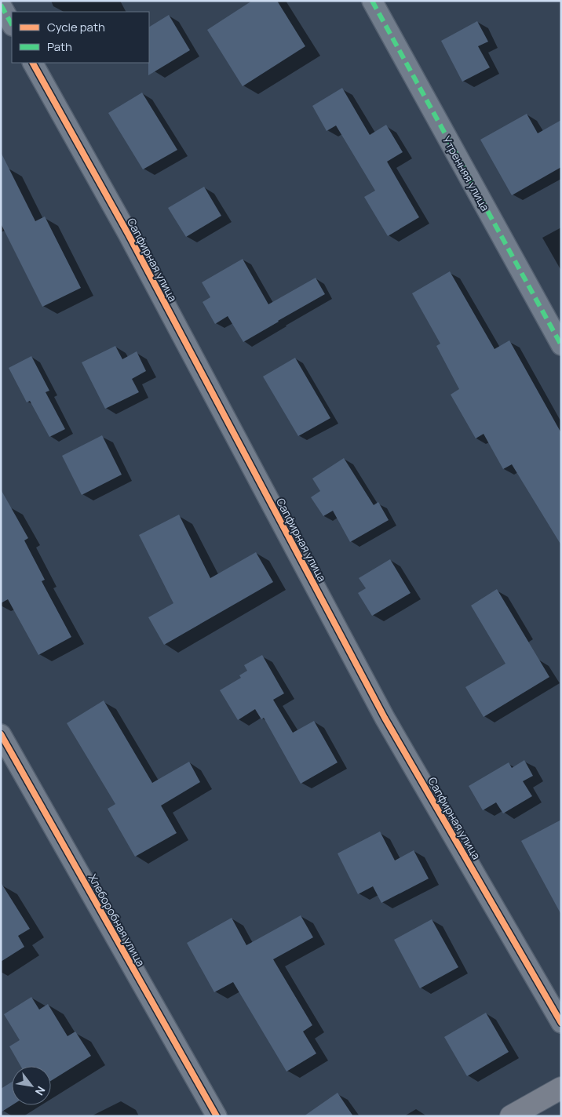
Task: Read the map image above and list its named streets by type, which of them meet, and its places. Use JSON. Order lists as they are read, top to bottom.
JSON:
{
  "streets": {
    "street": ["Утренняя улица", "Сапфирная улица", "Хлеборобная улица"]
  },
  "legend": ["Cycle path", "Path"],
  "north": "bottom right"
}
